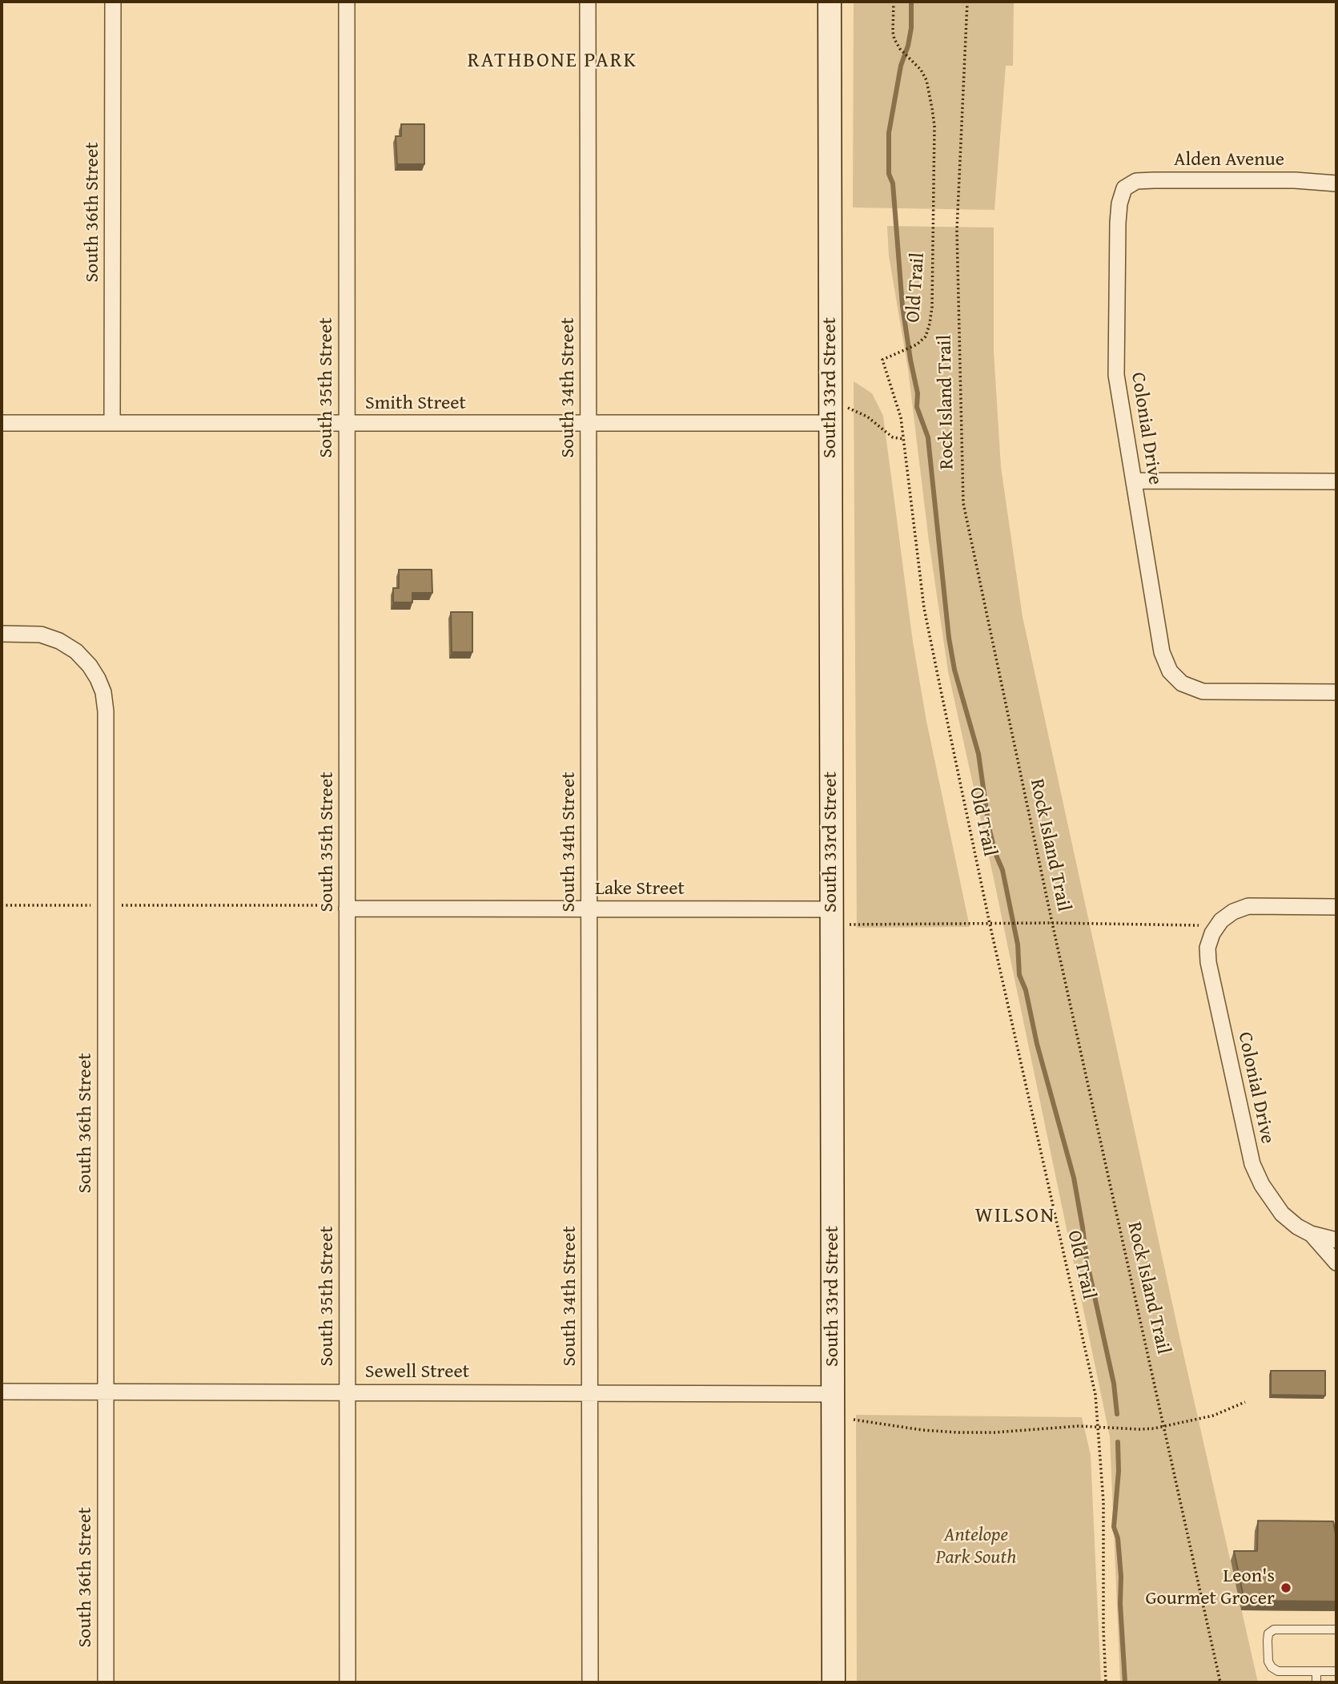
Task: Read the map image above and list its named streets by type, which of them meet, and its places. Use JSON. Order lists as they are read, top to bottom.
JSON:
{
  "streets": {
    "main road": ["South 33rd Street"],
    "street": [
      "Alden Avenue",
      "South 36th Street",
      "South 35th Street",
      "South 34th Street",
      "Smith Street",
      "Colonial Drive",
      "Lake Street",
      "Sewell Street"
    ],
    "path": ["Old Trail", "Rock Island Trail"]
  },
  "crossings": [
    ["Alden Avenue", "Colonial Drive"],
    ["South 36th Street", "Smith Street"],
    ["South 36th Street", "Sewell Street"],
    ["South 35th Street", "Smith Street"],
    ["South 35th Street", "Lake Street"],
    ["South 35th Street", "Sewell Street"],
    ["South 34th Street", "Smith Street"],
    ["South 34th Street", "Lake Street"],
    ["South 34th Street", "Sewell Street"],
    ["South 33rd Street", "Smith Street"],
    ["South 33rd Street", "Lake Street"],
    ["South 33rd Street", "Sewell Street"]
  ],
  "districts": ["RATHBONE PARK", "WILSON"],
  "parks": ["Antelope Park South"],
  "places": ["Leon's Gourmet Grocer"]
}
